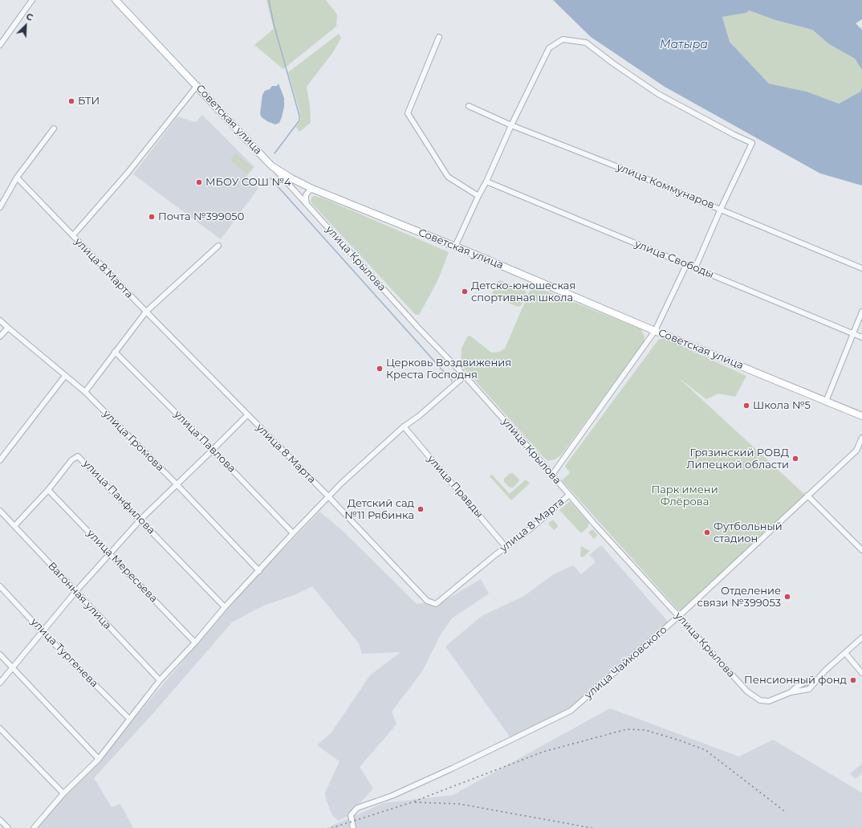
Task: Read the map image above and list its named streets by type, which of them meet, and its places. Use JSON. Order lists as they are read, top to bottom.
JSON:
{
  "streets": {
    "main road": ["Советская улица"],
    "street": [
      "улица Коммунаров",
      "улица Крылова",
      "улица Свободы",
      "улица 8 Марта",
      "улица Громова",
      "улица Павлова",
      "улица Правды",
      "улица Панфилова",
      "улица Мересьева",
      "Вагонная улица",
      "улица Тургенева",
      "улица Чайковского"
    ]
  },
  "crossings": [
    ["Советская улица", "улица Крылова"],
    ["улица Крылова", "улица 8 Марта"],
    ["улица Крылова", "улица Чайковского"],
    ["улица 8 Марта", "улица Правды"],
    ["улица Панфилова", "улица Мересьева"],
    ["улица Панфилова", "Вагонная улица"]
  ],
  "water": ["Матыра"],
  "parks": ["Парк имени Флёрова"],
  "places": [
    "БТИ",
    "МБОУ СОШ №4",
    "Почта №399050",
    "Детско-юношеская спортивная школа",
    "Церковь Воздвижения Креста Господня",
    "Школа №5",
    "Грязинский РОВД Липецкой области",
    "Детский сад №11 Рябинка",
    "Футбольный стадион",
    "Отделение связи №399053",
    "Пенсионный фонд"
  ],
  "north": "top right"
}
